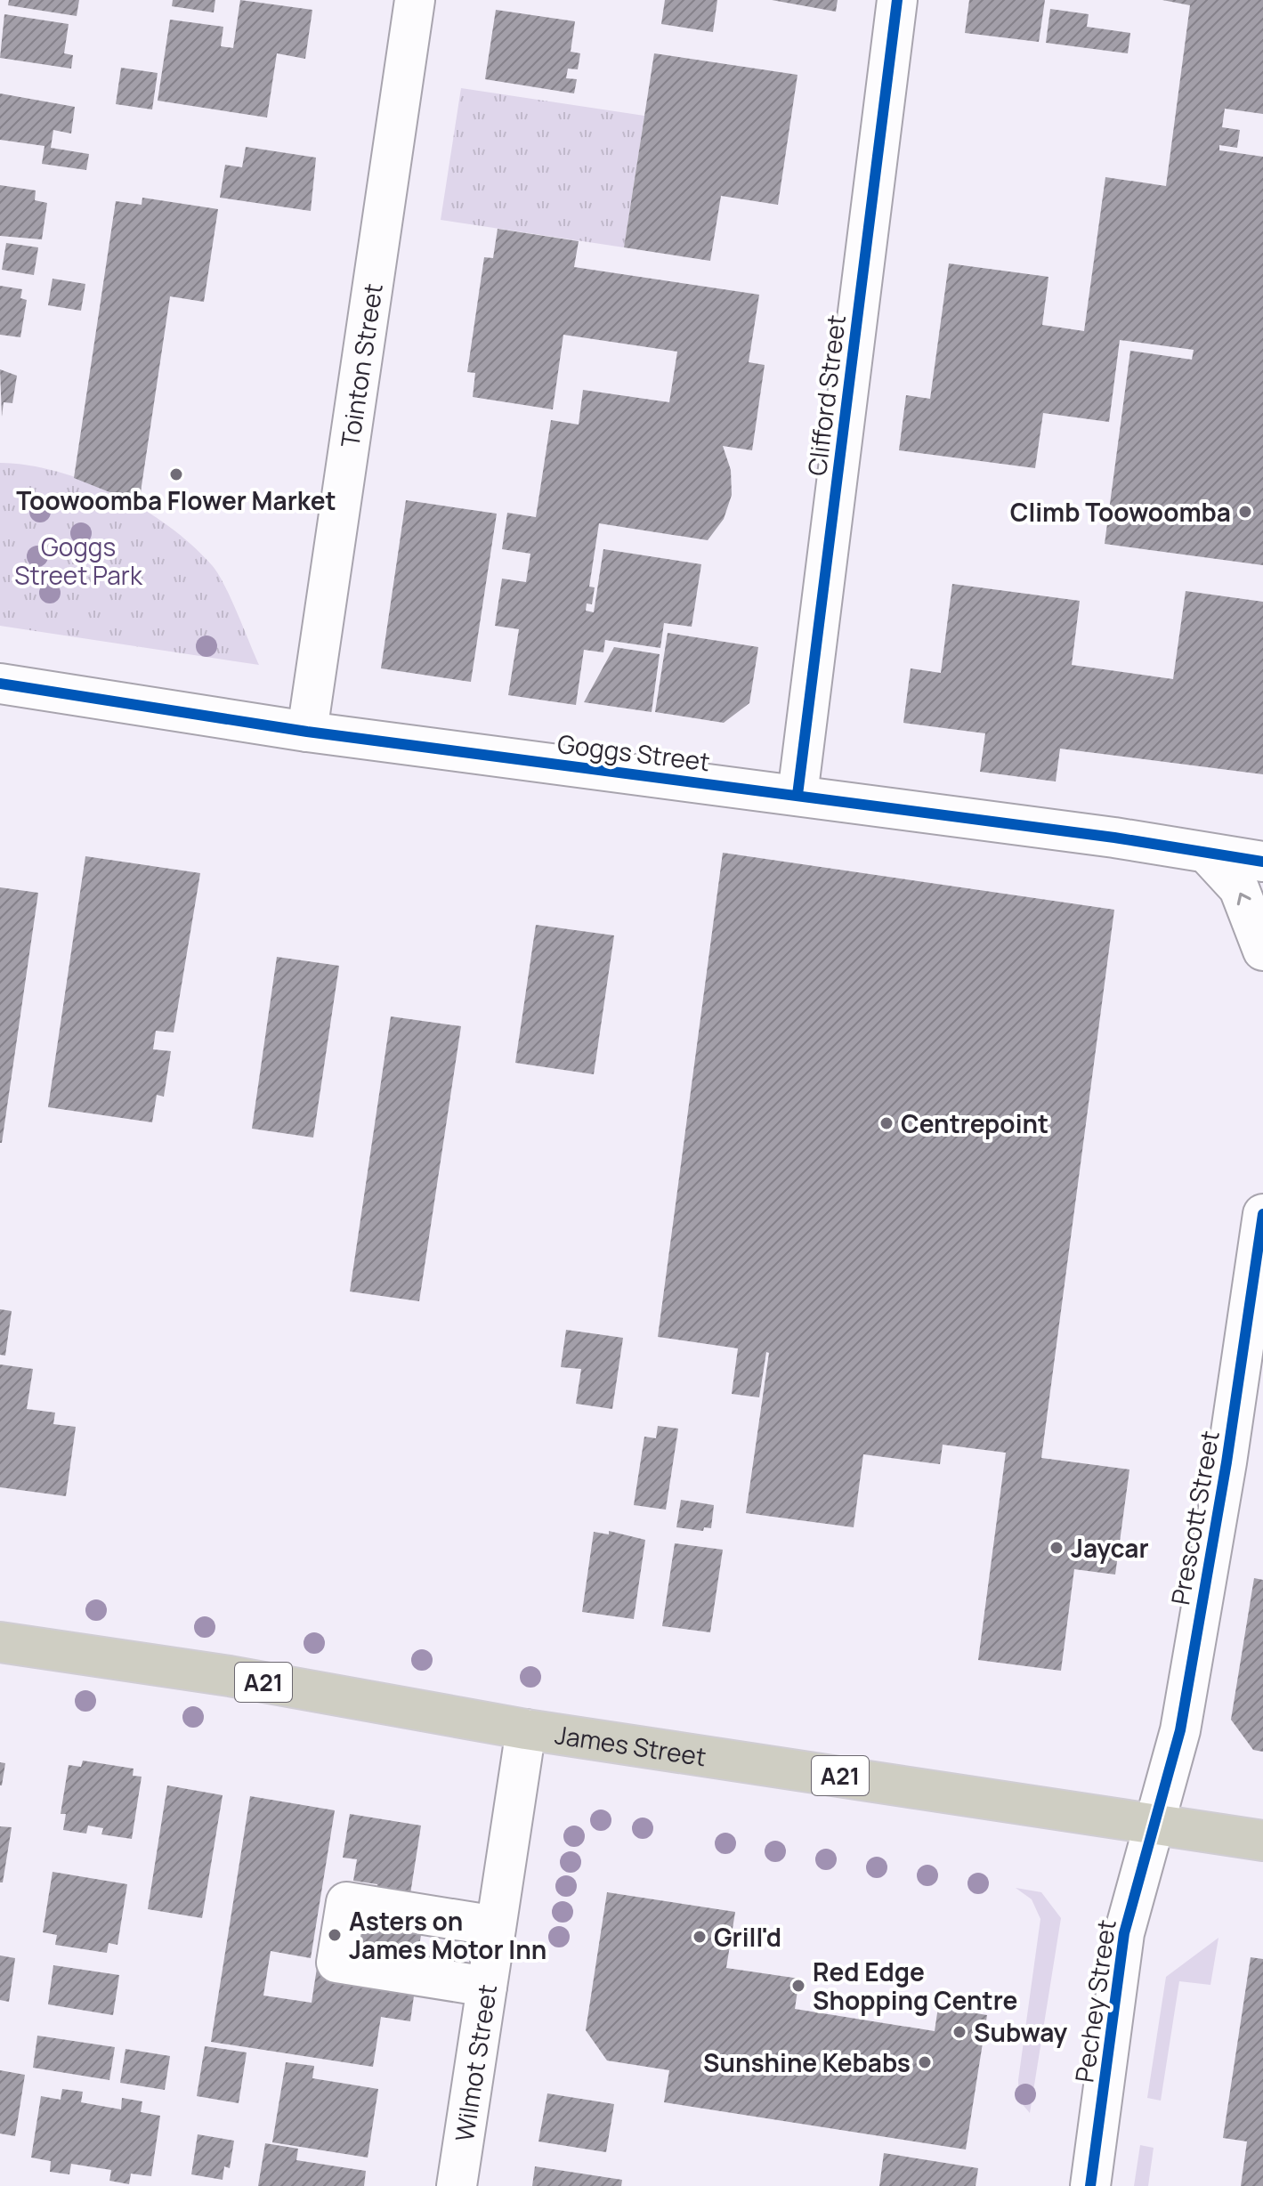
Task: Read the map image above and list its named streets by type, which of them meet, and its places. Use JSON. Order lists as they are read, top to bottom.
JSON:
{
  "streets": {
    "highway": ["A21", "James Street"],
    "street": [
      "Tointon Street",
      "Clifford Street",
      "Goggs Street",
      "Prescott Street",
      "Pechey Street",
      "Wilmot Street"
    ]
  },
  "crossings": [
    ["Tointon Street", "Goggs Street"],
    ["Clifford Street", "Goggs Street"],
    ["Prescott Street", "James Street"],
    ["Prescott Street", "Pechey Street"],
    ["James Street", "Pechey Street"],
    ["James Street", "Wilmot Street"]
  ],
  "parks": ["Goggs Street Park"],
  "places": [
    "Toowoomba Flower Market",
    "Climb Toowoomba",
    "Centrepoint",
    "Jaycar",
    "Asters on James Motor Inn",
    "Grill'd",
    "Red Edge Shopping Centre",
    "Subway",
    "Sunshine Kebabs"
  ]
}
